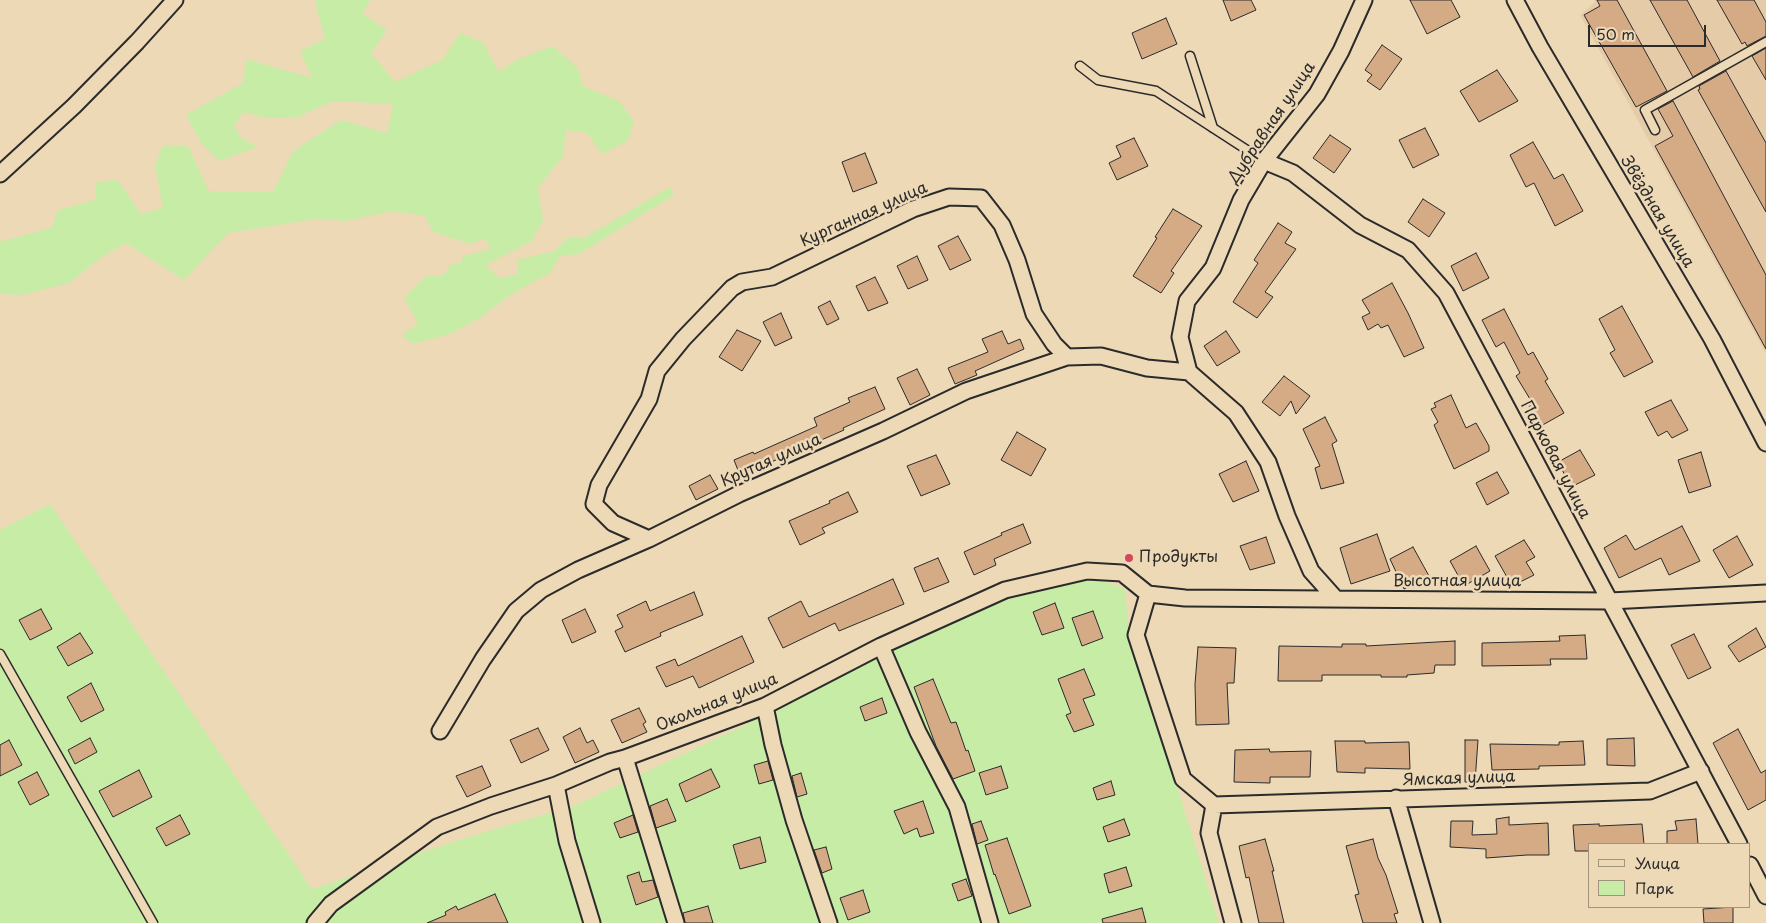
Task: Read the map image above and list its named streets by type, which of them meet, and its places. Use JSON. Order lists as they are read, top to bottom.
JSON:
{
  "streets": {
    "street": [
      "Дубравная улица",
      "Звёздная улица",
      "Курганная улица",
      "Парковая улица",
      "Крутая улица",
      "Высотная улица",
      "Окольная улица",
      "Ямская улица"
    ]
  },
  "crossings": [
    ["Дубравная улица", "Парковая улица"],
    ["Дубравная улица", "Крутая улица"],
    ["Курганная улица", "Крутая улица"],
    ["Парковая улица", "Высотная улица"],
    ["Парковая улица", "Ямская улица"],
    ["Высотная улица", "Окольная улица"]
  ],
  "places": ["Продукты"],
  "legend": ["Улица", "Парк"],
  "scale_bar": "50 m"
}
